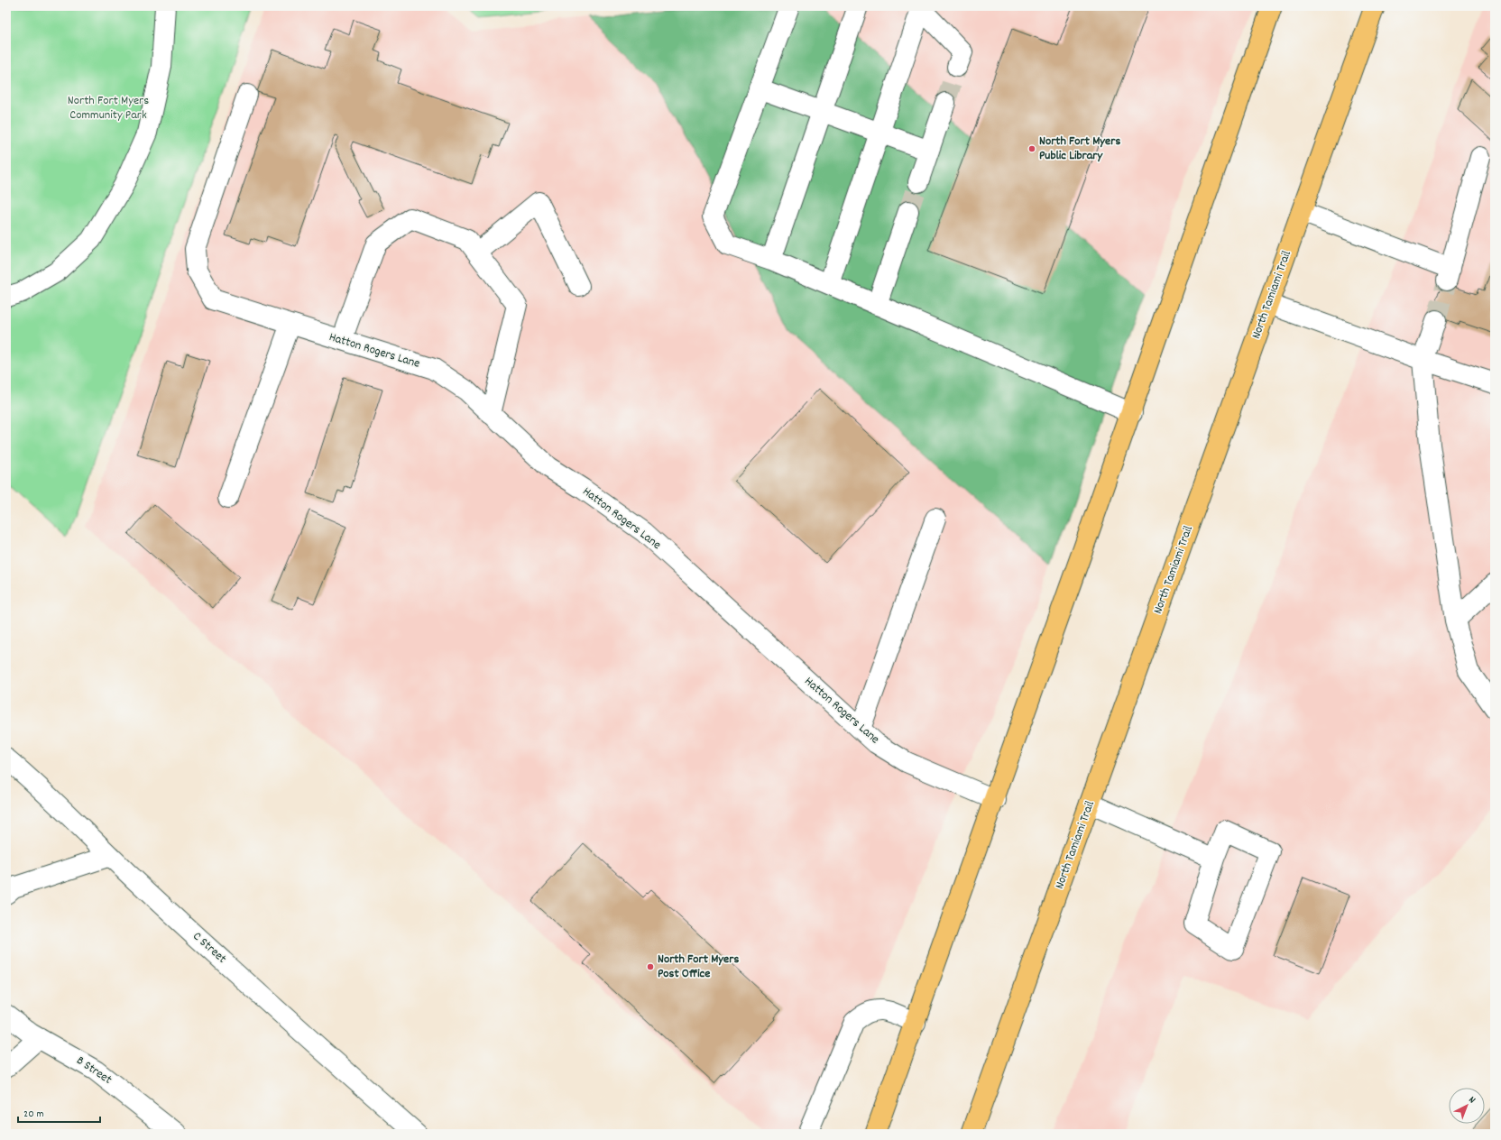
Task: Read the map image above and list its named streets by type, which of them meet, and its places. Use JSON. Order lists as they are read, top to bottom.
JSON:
{
  "streets": {
    "main road": ["North Tamiami Trail"],
    "street": ["Hatton Rogers Lane", "C Street", "B Street"]
  },
  "parks": ["North Fort Myers Community Park"],
  "places": ["North Fort Myers Public Library", "North Fort Myers Post Office"],
  "scale_bar": "20 m",
  "north": "top right"
}
